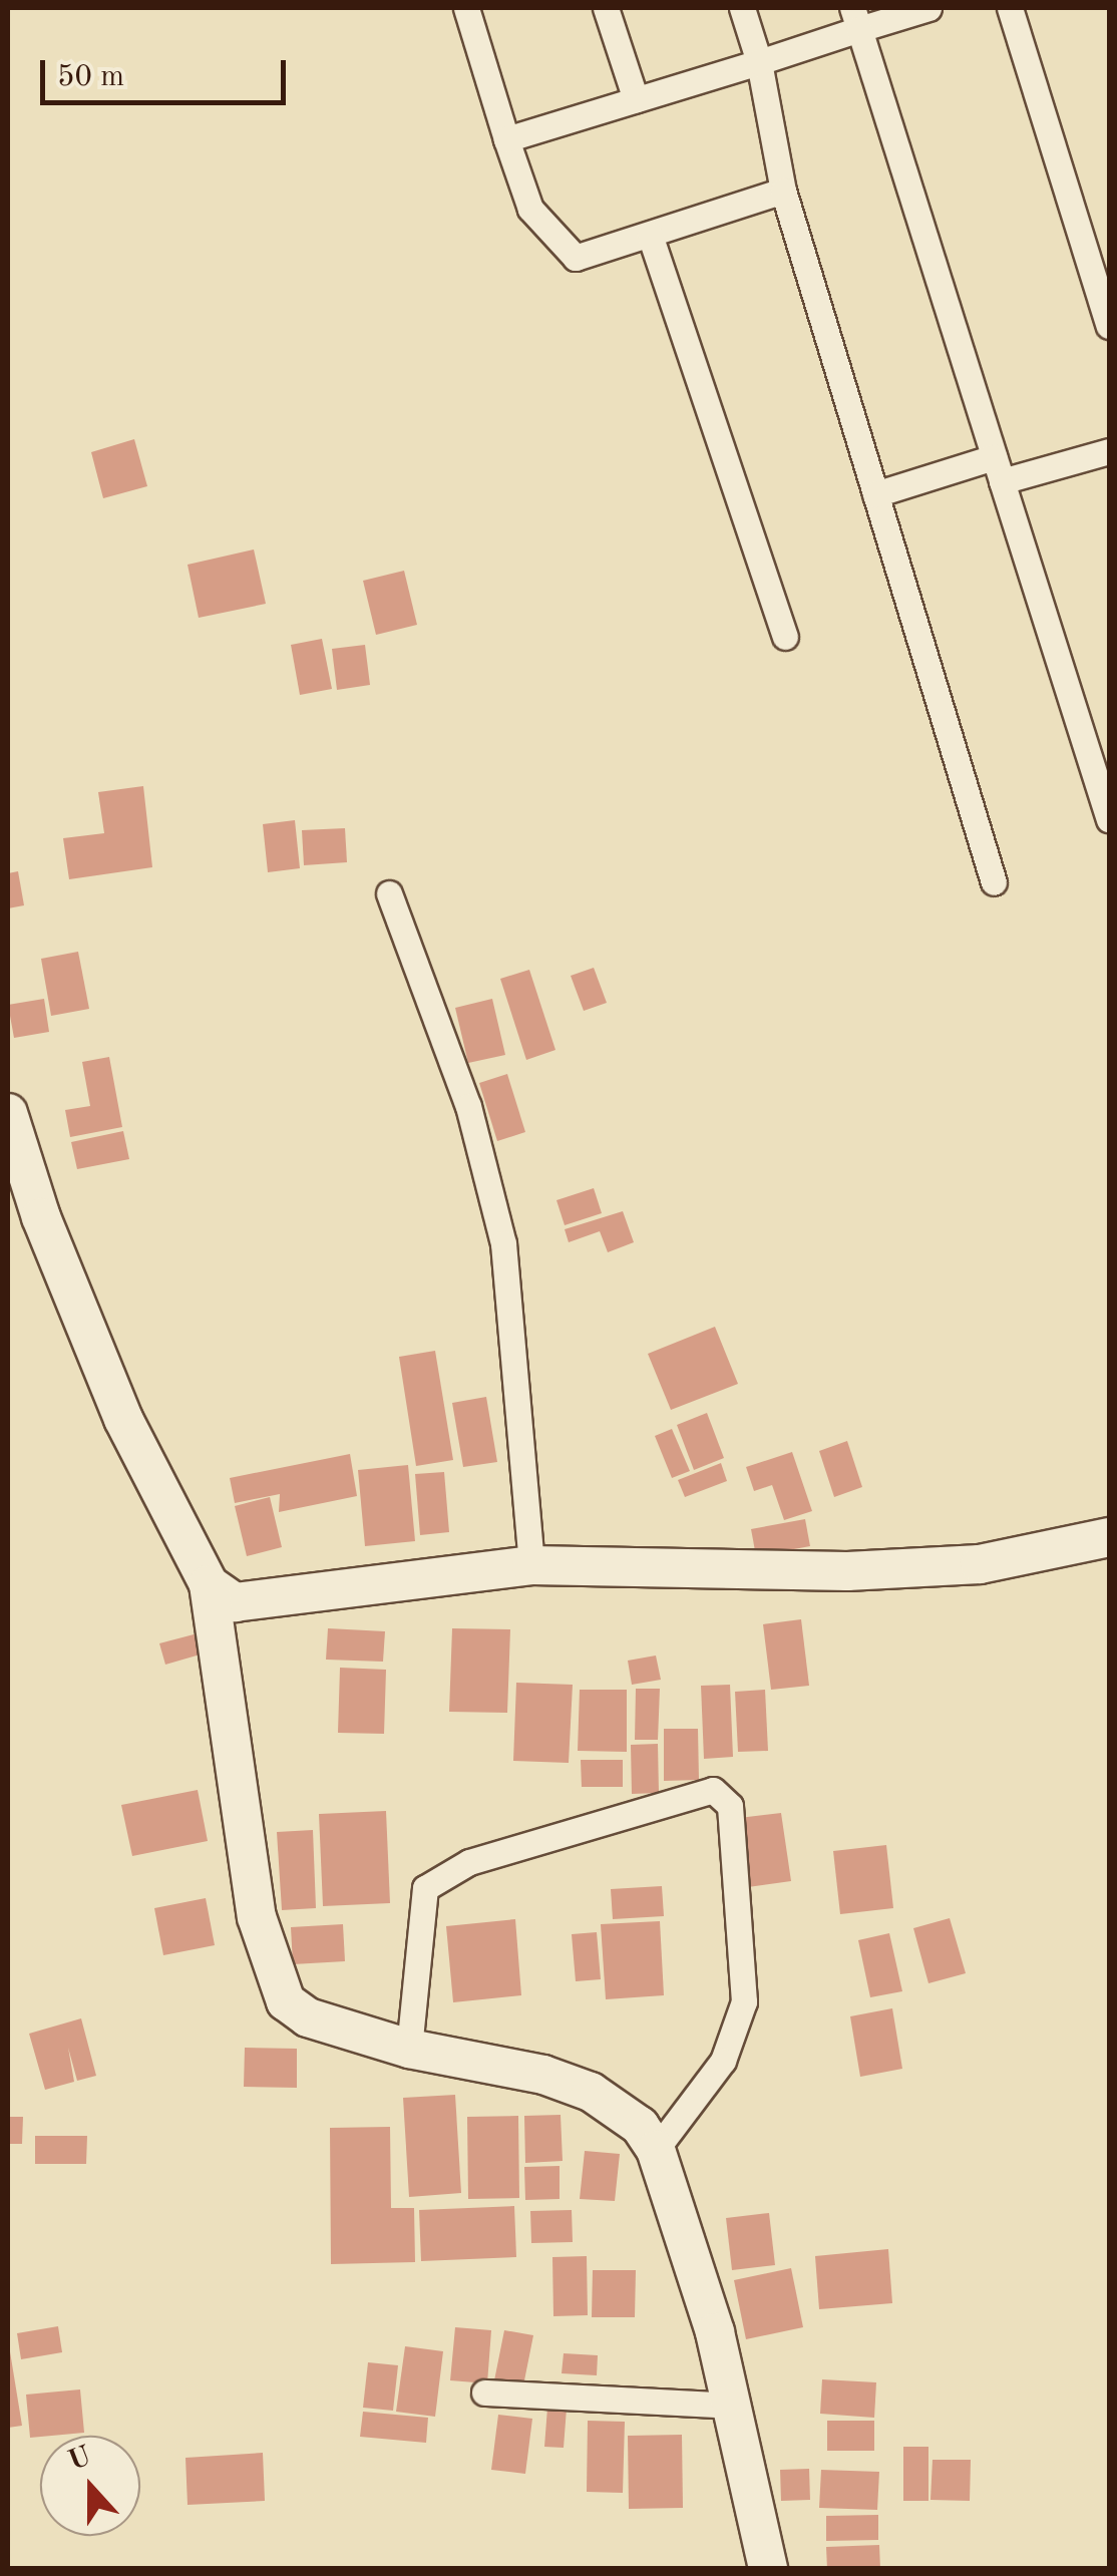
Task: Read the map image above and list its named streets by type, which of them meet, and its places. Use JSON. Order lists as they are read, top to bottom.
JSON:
{
  "scale_bar": "50 m",
  "north": "top"
}
